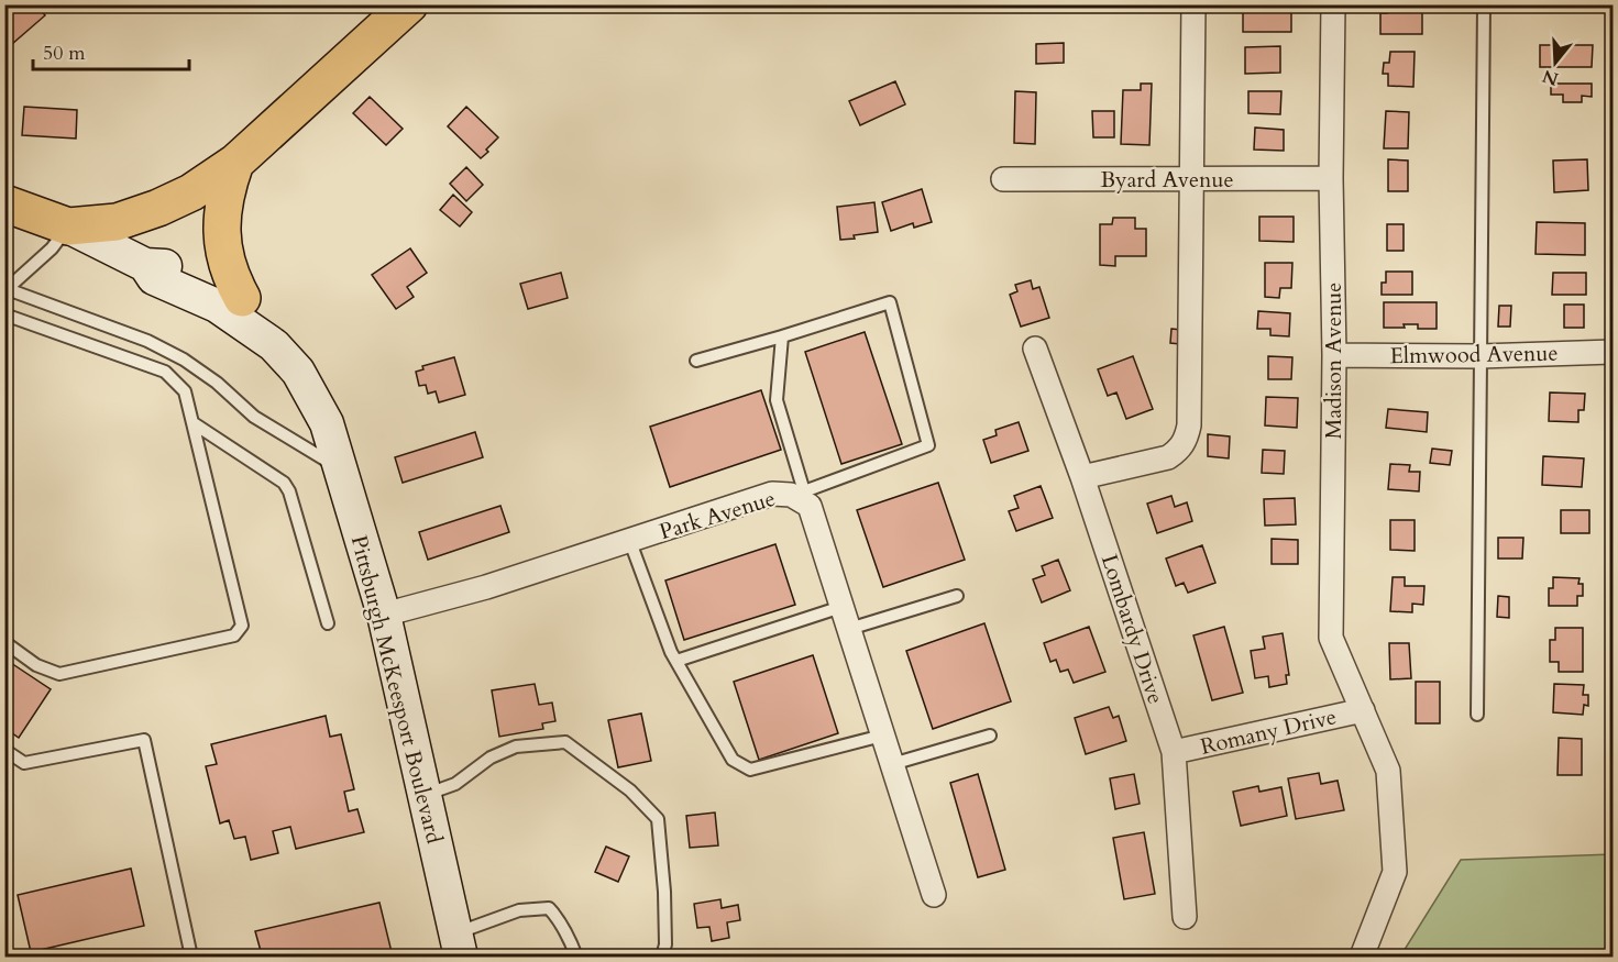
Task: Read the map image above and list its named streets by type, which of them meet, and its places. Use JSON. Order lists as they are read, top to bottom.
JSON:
{
  "streets": {
    "main road": ["Pittsburgh McKeesport Boulevard"],
    "street": [
      "Byard Avenue",
      "Elmwood Avenue",
      "Madison Avenue",
      "Park Avenue",
      "Lombardy Drive",
      "Romany Drive"
    ]
  },
  "crossings": [
    ["Byard Avenue", "Madison Avenue"],
    ["Elmwood Avenue", "Madison Avenue"],
    ["Madison Avenue", "Romany Drive"],
    ["Park Avenue", "Pittsburgh McKeesport Boulevard"],
    ["Lombardy Drive", "Romany Drive"]
  ],
  "scale_bar": "50 m",
  "north": "bottom"
}
